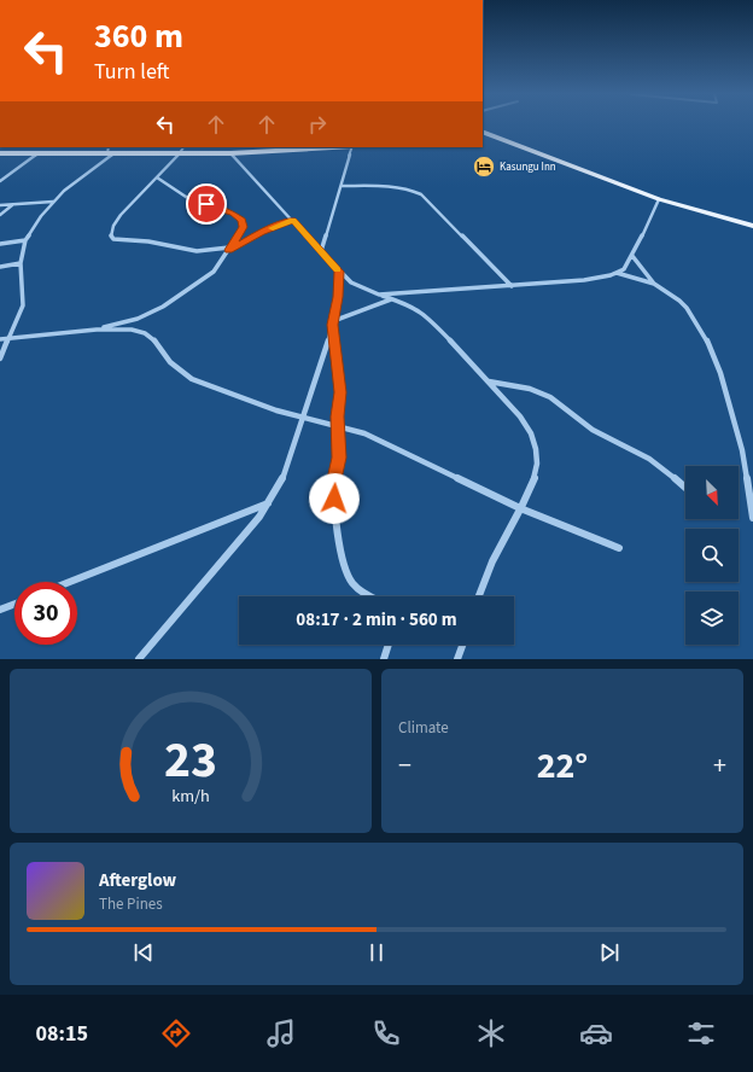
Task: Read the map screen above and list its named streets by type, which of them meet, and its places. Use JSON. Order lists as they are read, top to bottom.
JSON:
{
  "places": {
    "hotel": ["Kasungu Inn"]
  },
  "north": "bottom right",
  "page": {
    "turn": ["360 m", "Turn left"],
    "limit": "30",
    "trip": "08:17 · 2 min · 560 m",
    "tile": "Climate",
    "heat": ["−", "22°", "+"],
    "song": ["Afterglow", "The Pines"],
    "tabs": "08:15",
    "gauge": ["23", "km/h"]
  }
}
